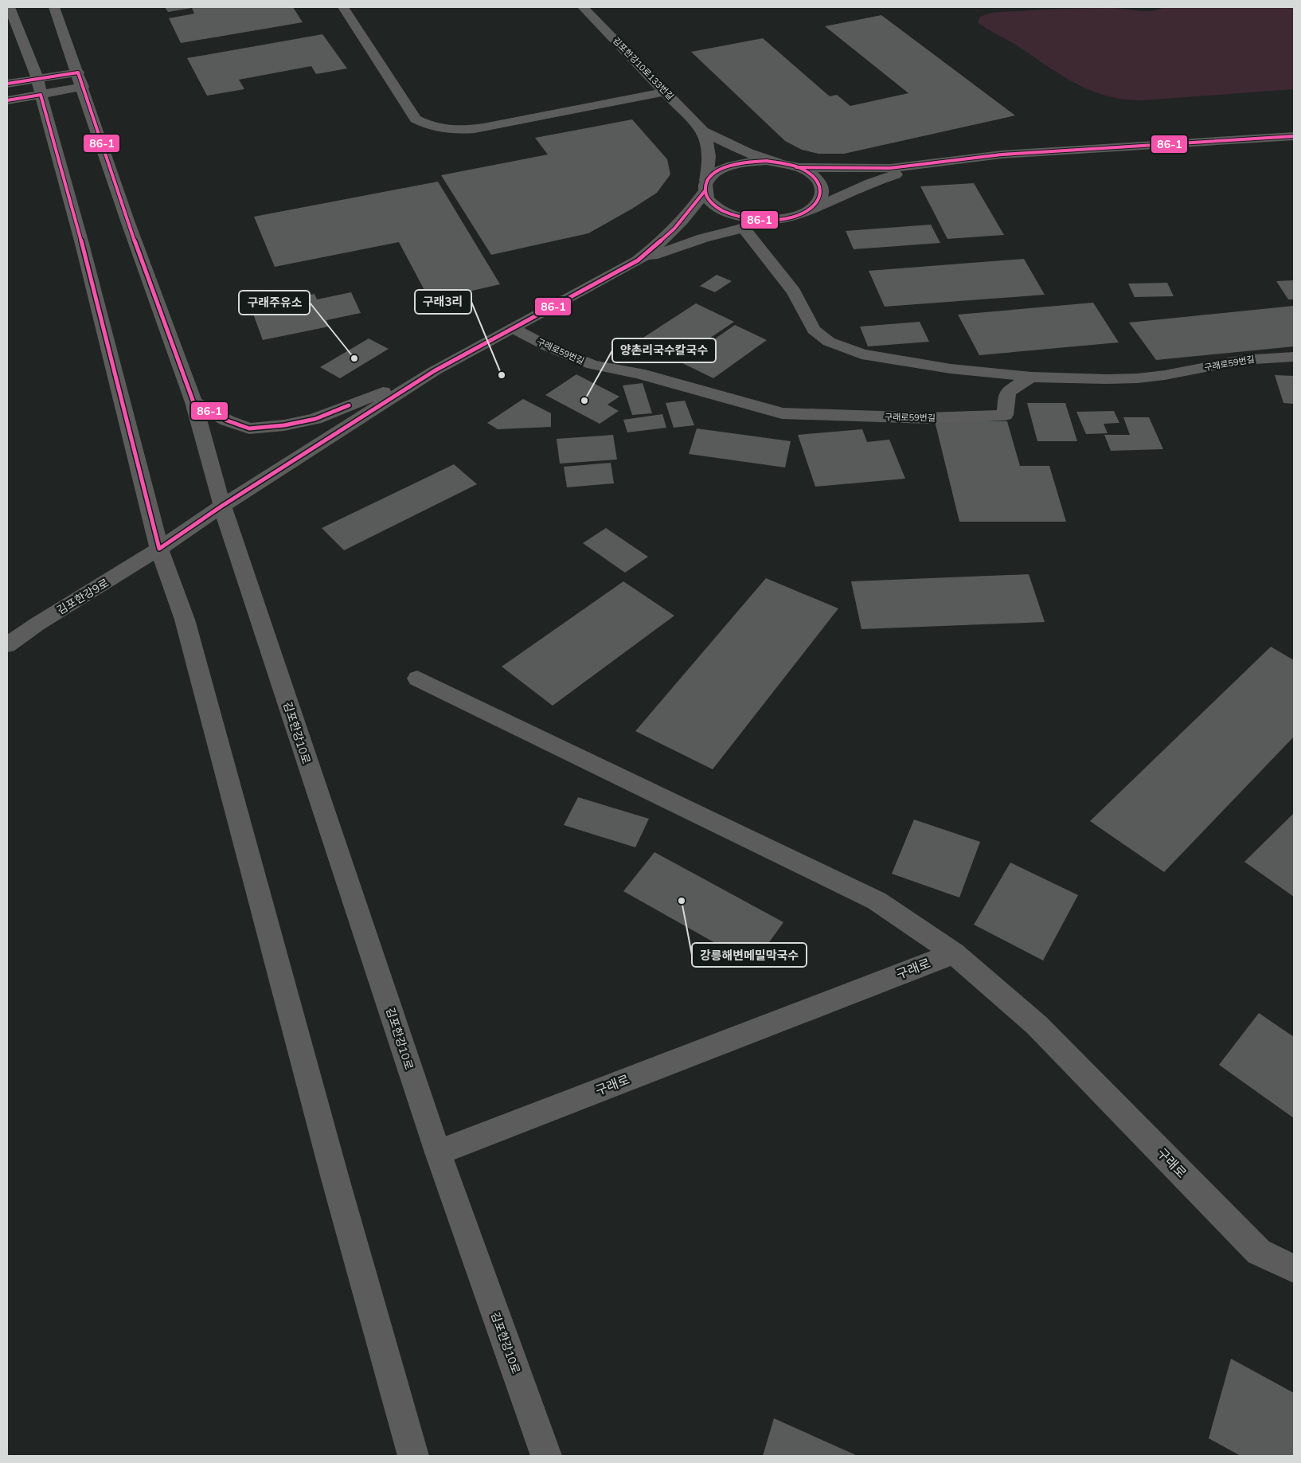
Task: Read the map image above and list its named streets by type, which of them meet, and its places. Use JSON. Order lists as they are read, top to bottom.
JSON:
{
  "streets": {
    "street": [
      "김포한강10로133번길",
      "구래로59번길",
      "김포한강9로",
      "김포한강10로",
      "구래로"
    ]
  },
  "crossings": [
    ["김포한강9로", "김포한강10로"],
    ["김포한강10로", "구래로"]
  ],
  "places": [
    "구래주유소",
    "구래3리",
    "양촌리국수칼국수",
    "강릉해변메밀막국수"
  ],
  "lines": ["transit line 86-1"]
}
